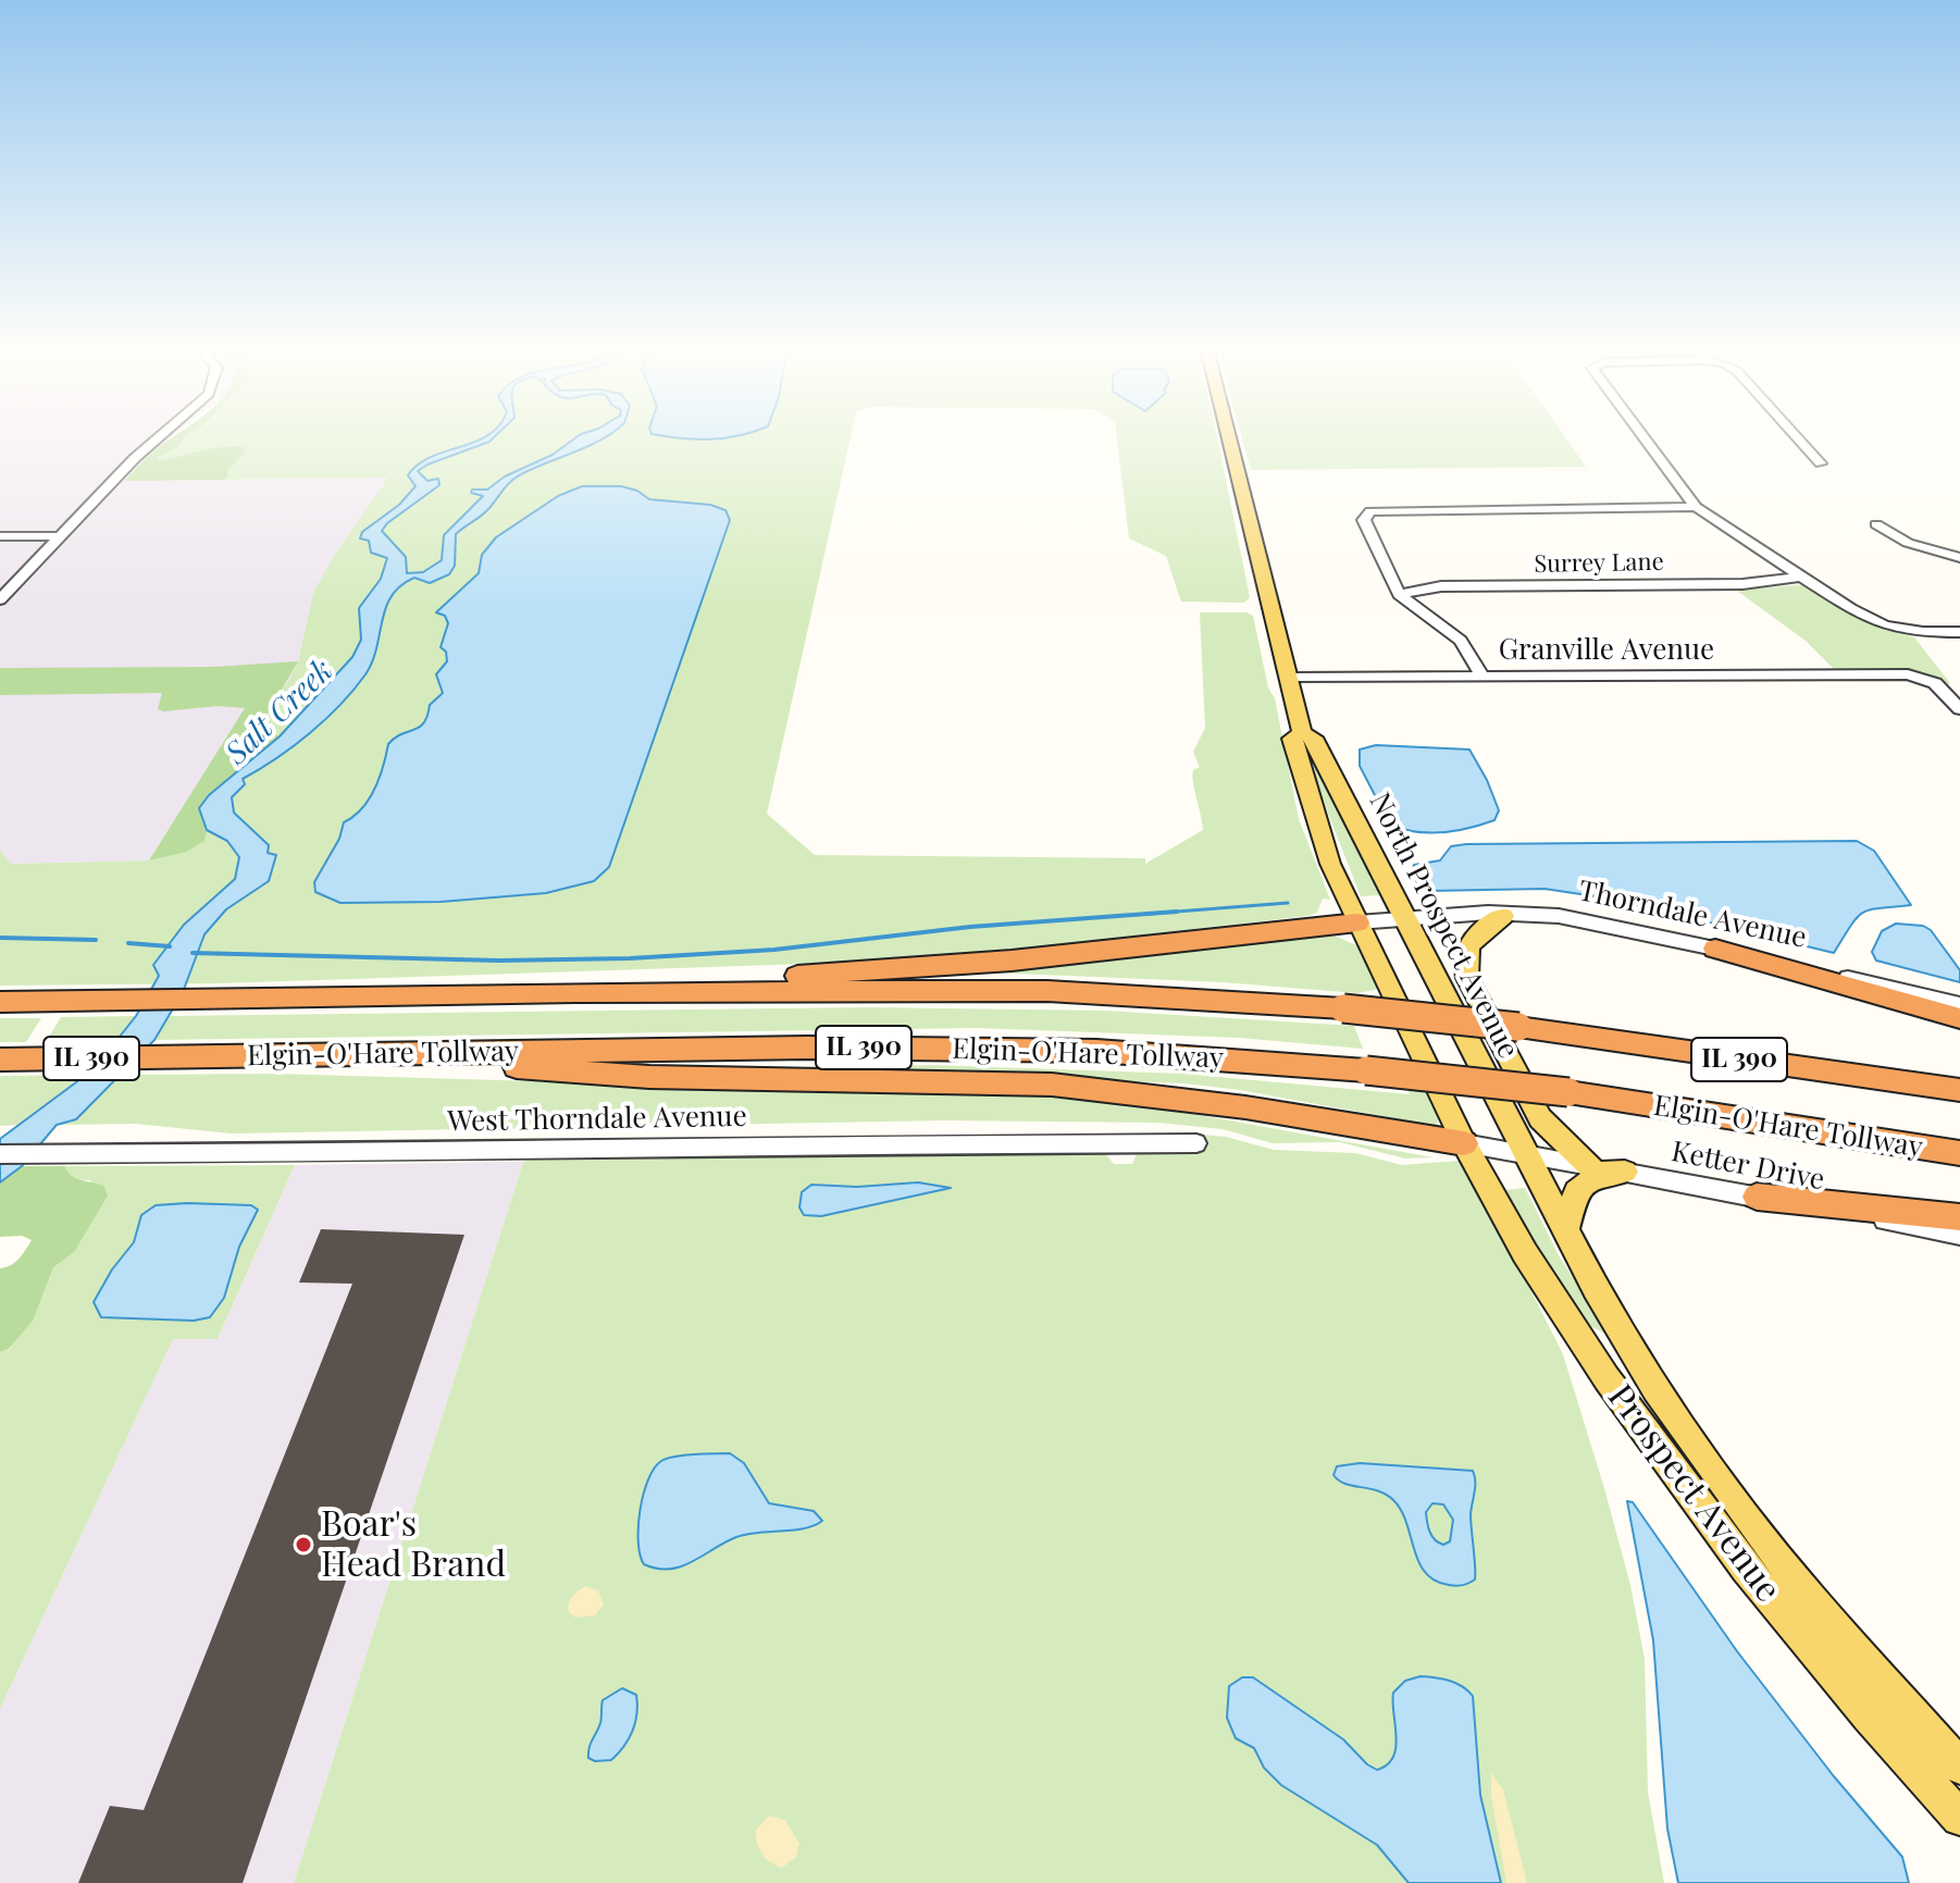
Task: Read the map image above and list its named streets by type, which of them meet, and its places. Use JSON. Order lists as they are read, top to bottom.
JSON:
{
  "streets": {
    "highway": ["IL 390", "Elgin-O'Hare Tollway"],
    "main road": ["North Prospect Avenue", "Prospect Avenue"],
    "street": [
      "Surrey Lane",
      "Granville Avenue",
      "Thorndale Avenue",
      "West Thorndale Avenue",
      "Ketter Drive"
    ]
  },
  "crossings": [
    ["Granville Avenue", "North Prospect Avenue"],
    ["Thorndale Avenue", "North Prospect Avenue"],
    ["North Prospect Avenue", "Ketter Drive"],
    ["North Prospect Avenue", "Prospect Avenue"],
    ["Ketter Drive", "Prospect Avenue"]
  ],
  "water": ["Salt Creek"],
  "places": ["Boar's Head Brand"]
}
